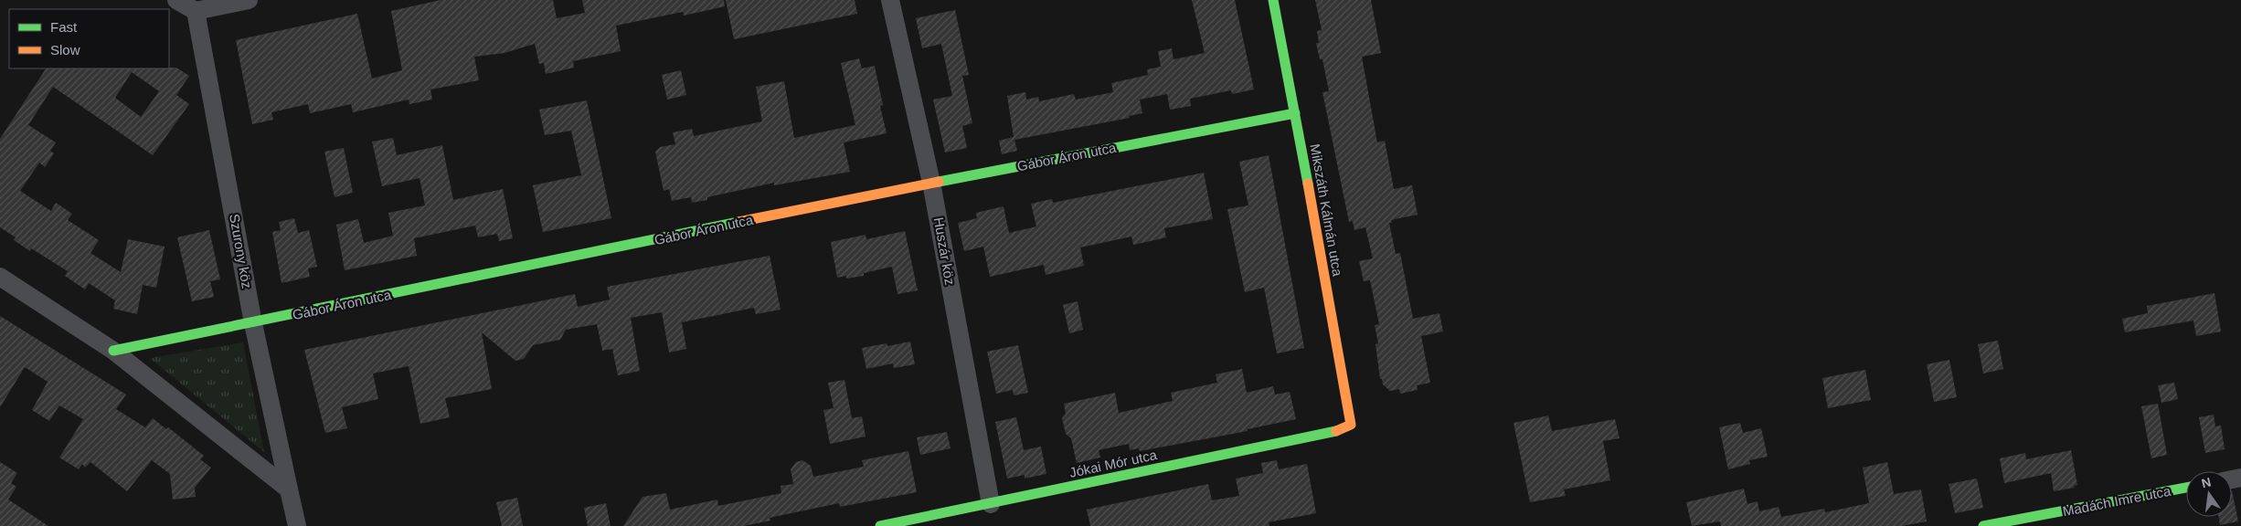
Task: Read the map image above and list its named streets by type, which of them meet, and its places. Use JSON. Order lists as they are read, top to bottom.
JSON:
{
  "streets": {
    "street": [
      "Gábor Áron utca",
      "Mikszáth Kálmán utca",
      "Szurony köz",
      "Huszár köz",
      "Jókai Mór utca",
      "Madách Imre utca"
    ]
  },
  "crossings": [
    ["Gábor Áron utca", "Mikszáth Kálmán utca"],
    ["Gábor Áron utca", "Szurony köz"],
    ["Gábor Áron utca", "Huszár köz"],
    ["Mikszáth Kálmán utca", "Jókai Mór utca"],
    ["Huszár köz", "Jókai Mór utca"]
  ],
  "legend": ["Fast", "Slow"],
  "north": "top"
}
